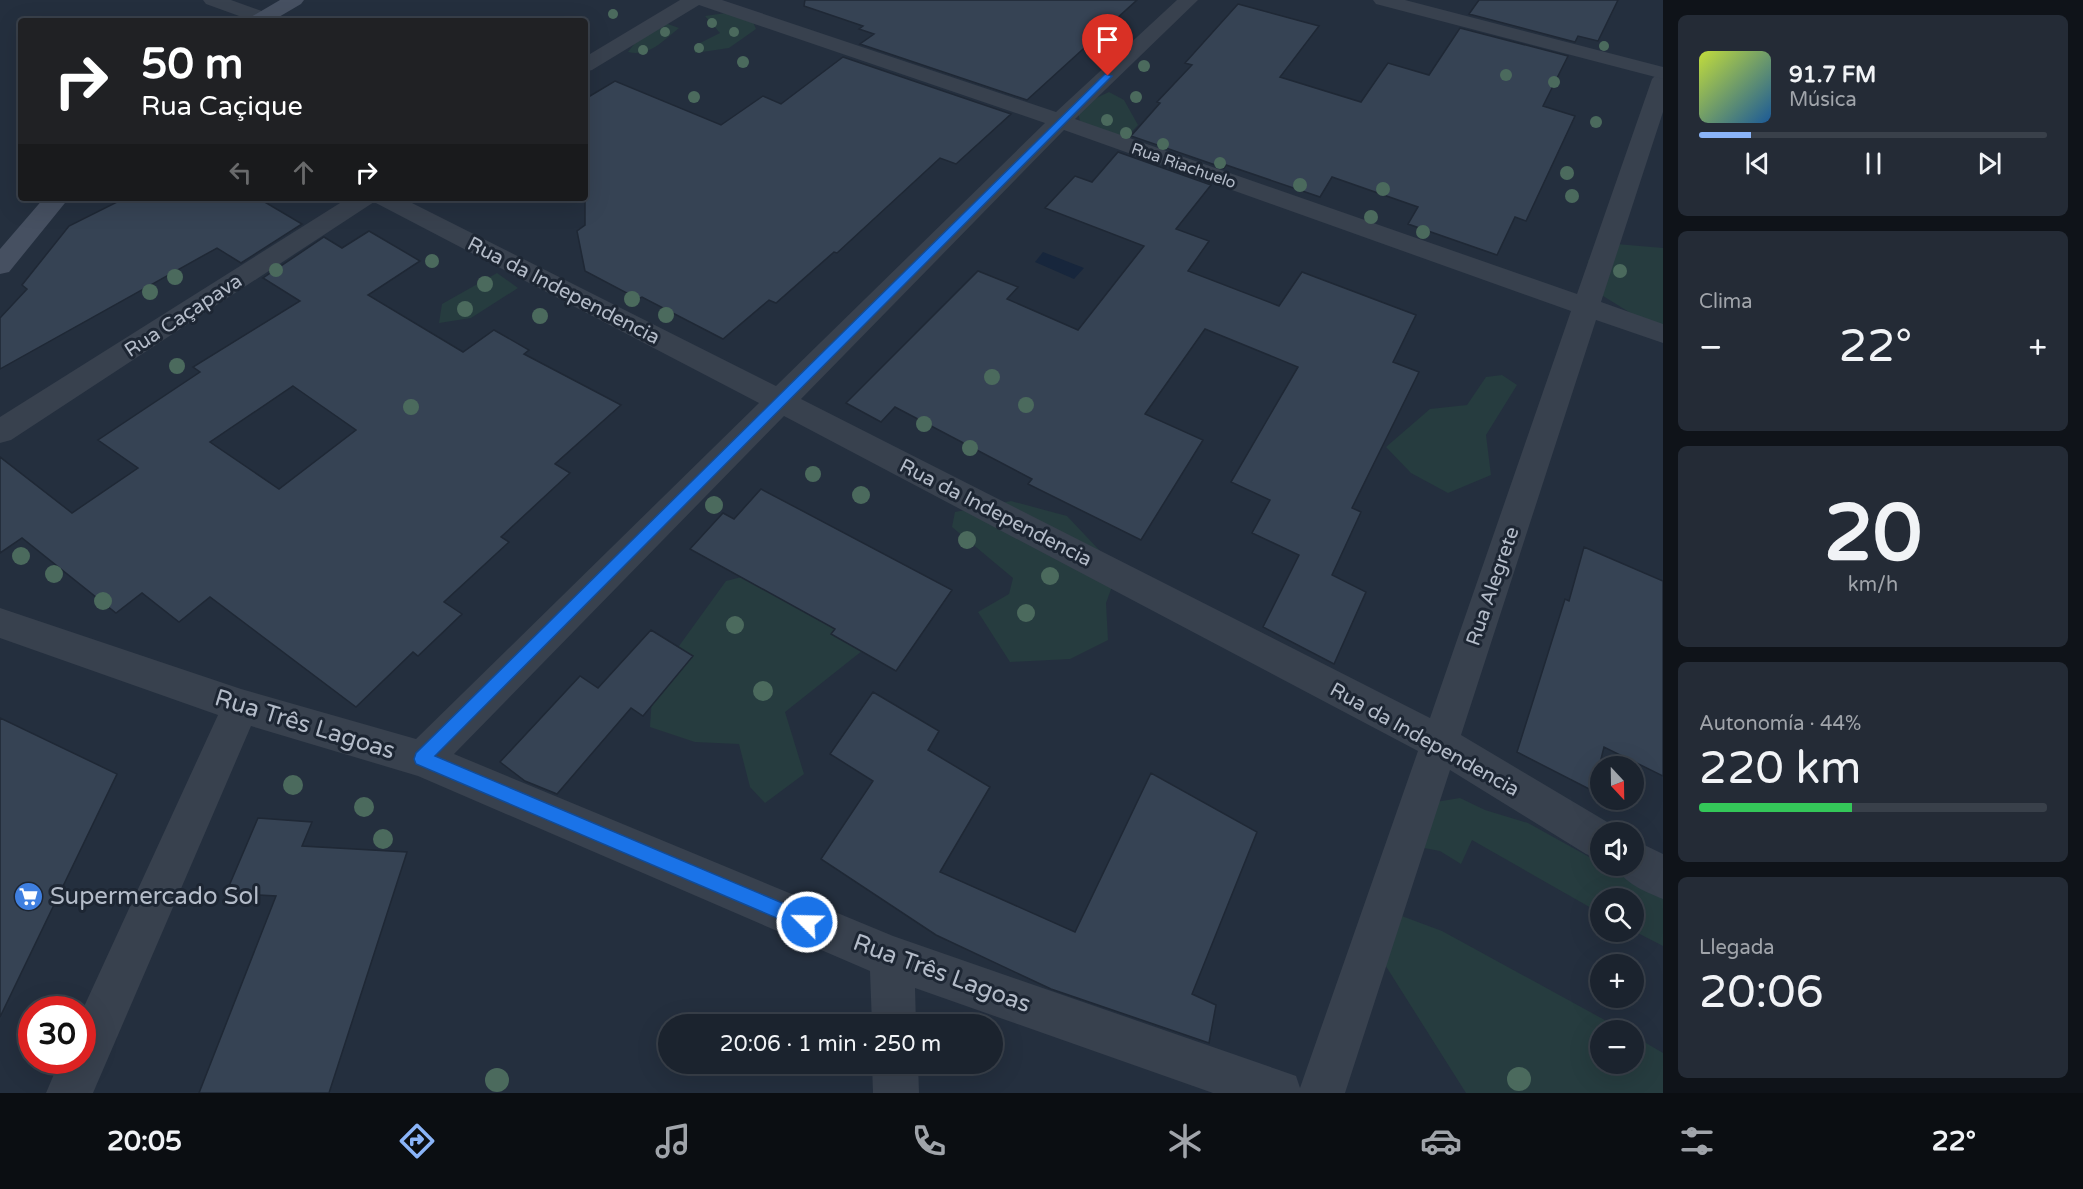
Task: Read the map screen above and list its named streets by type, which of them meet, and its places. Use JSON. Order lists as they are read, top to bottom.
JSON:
{
  "streets": {
    "street": [
      "Rua Riachuelo",
      "Rua da Independencia",
      "Rua Caçapava",
      "Rua Alegrete",
      "Rua Três Lagoas"
    ]
  },
  "crossings": [
    ["Rua Riachuelo", "Rua Alegrete"],
    ["Rua da Independencia", "Rua Alegrete"]
  ],
  "places": {
    "supermarket": ["Supermercado Sol"]
  },
  "north": "bottom",
  "page": {
    "turn": ["50 m", "Rua Caçique"],
    "song": ["91.7 FM", "Música"],
    "tile": [
      "Clima",
      ["20", "km/h"],
      ["Autonomía · 44%", "220 km"],
      ["Llegada", "20:06"]
    ],
    "heat": ["−", "22°", "+"],
    "map_buttons": ["+", "−"],
    "limit": "30",
    "trip": "20:06 · 1 min · 250 m",
    "tabs": ["20:05", "22°"]
  }
}
